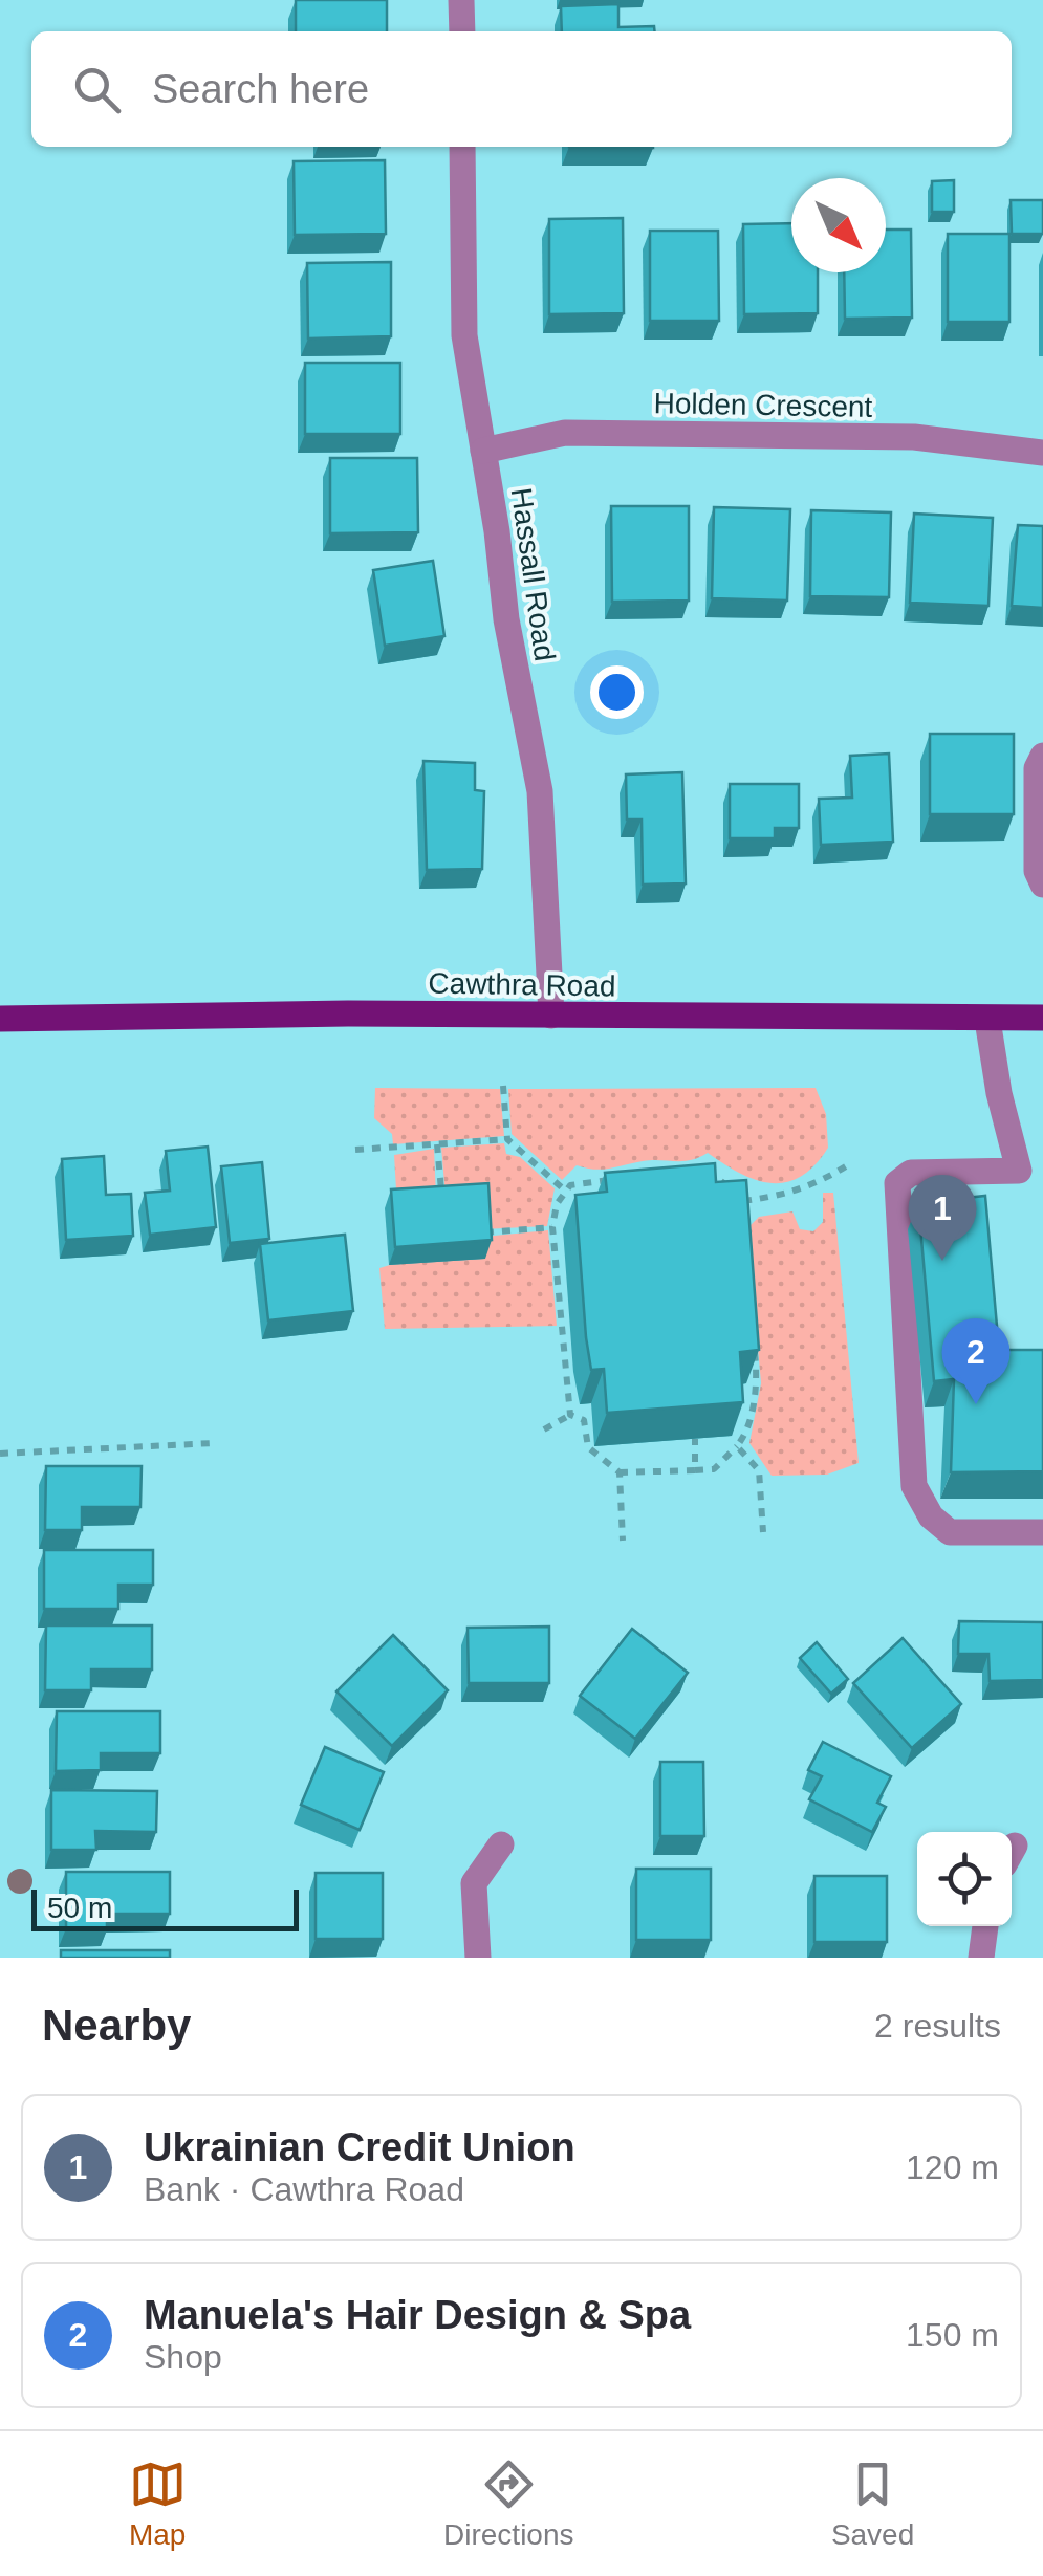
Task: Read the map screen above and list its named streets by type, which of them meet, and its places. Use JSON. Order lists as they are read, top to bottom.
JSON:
{
  "streets": {
    "main road": ["Cawthra Road"],
    "street": ["Holden Crescent", "Hassall Road"]
  },
  "crossings": [
    ["Holden Crescent", "Hassall Road"],
    ["Hassall Road", "Cawthra Road"]
  ],
  "scale_bar": "50 m",
  "north": "bottom right",
  "page": {
    "search": "Search here",
    "pins": ["1", "2"],
    "scale": "50 m",
    "heading": ["Nearby", "2 results"],
    "list": [
      {
        "mark": "1",
        "name": "Ukrainian Credit Union",
        "note": "Bank · Cawthra Road",
        "value": "120 m"
      },
      {
        "mark": "2",
        "name": "Manuela's Hair Design & Spa",
        "note": "Shop",
        "value": "150 m"
      }
    ],
    "nav": ["Map", "Directions", "Saved"]
  }
}
